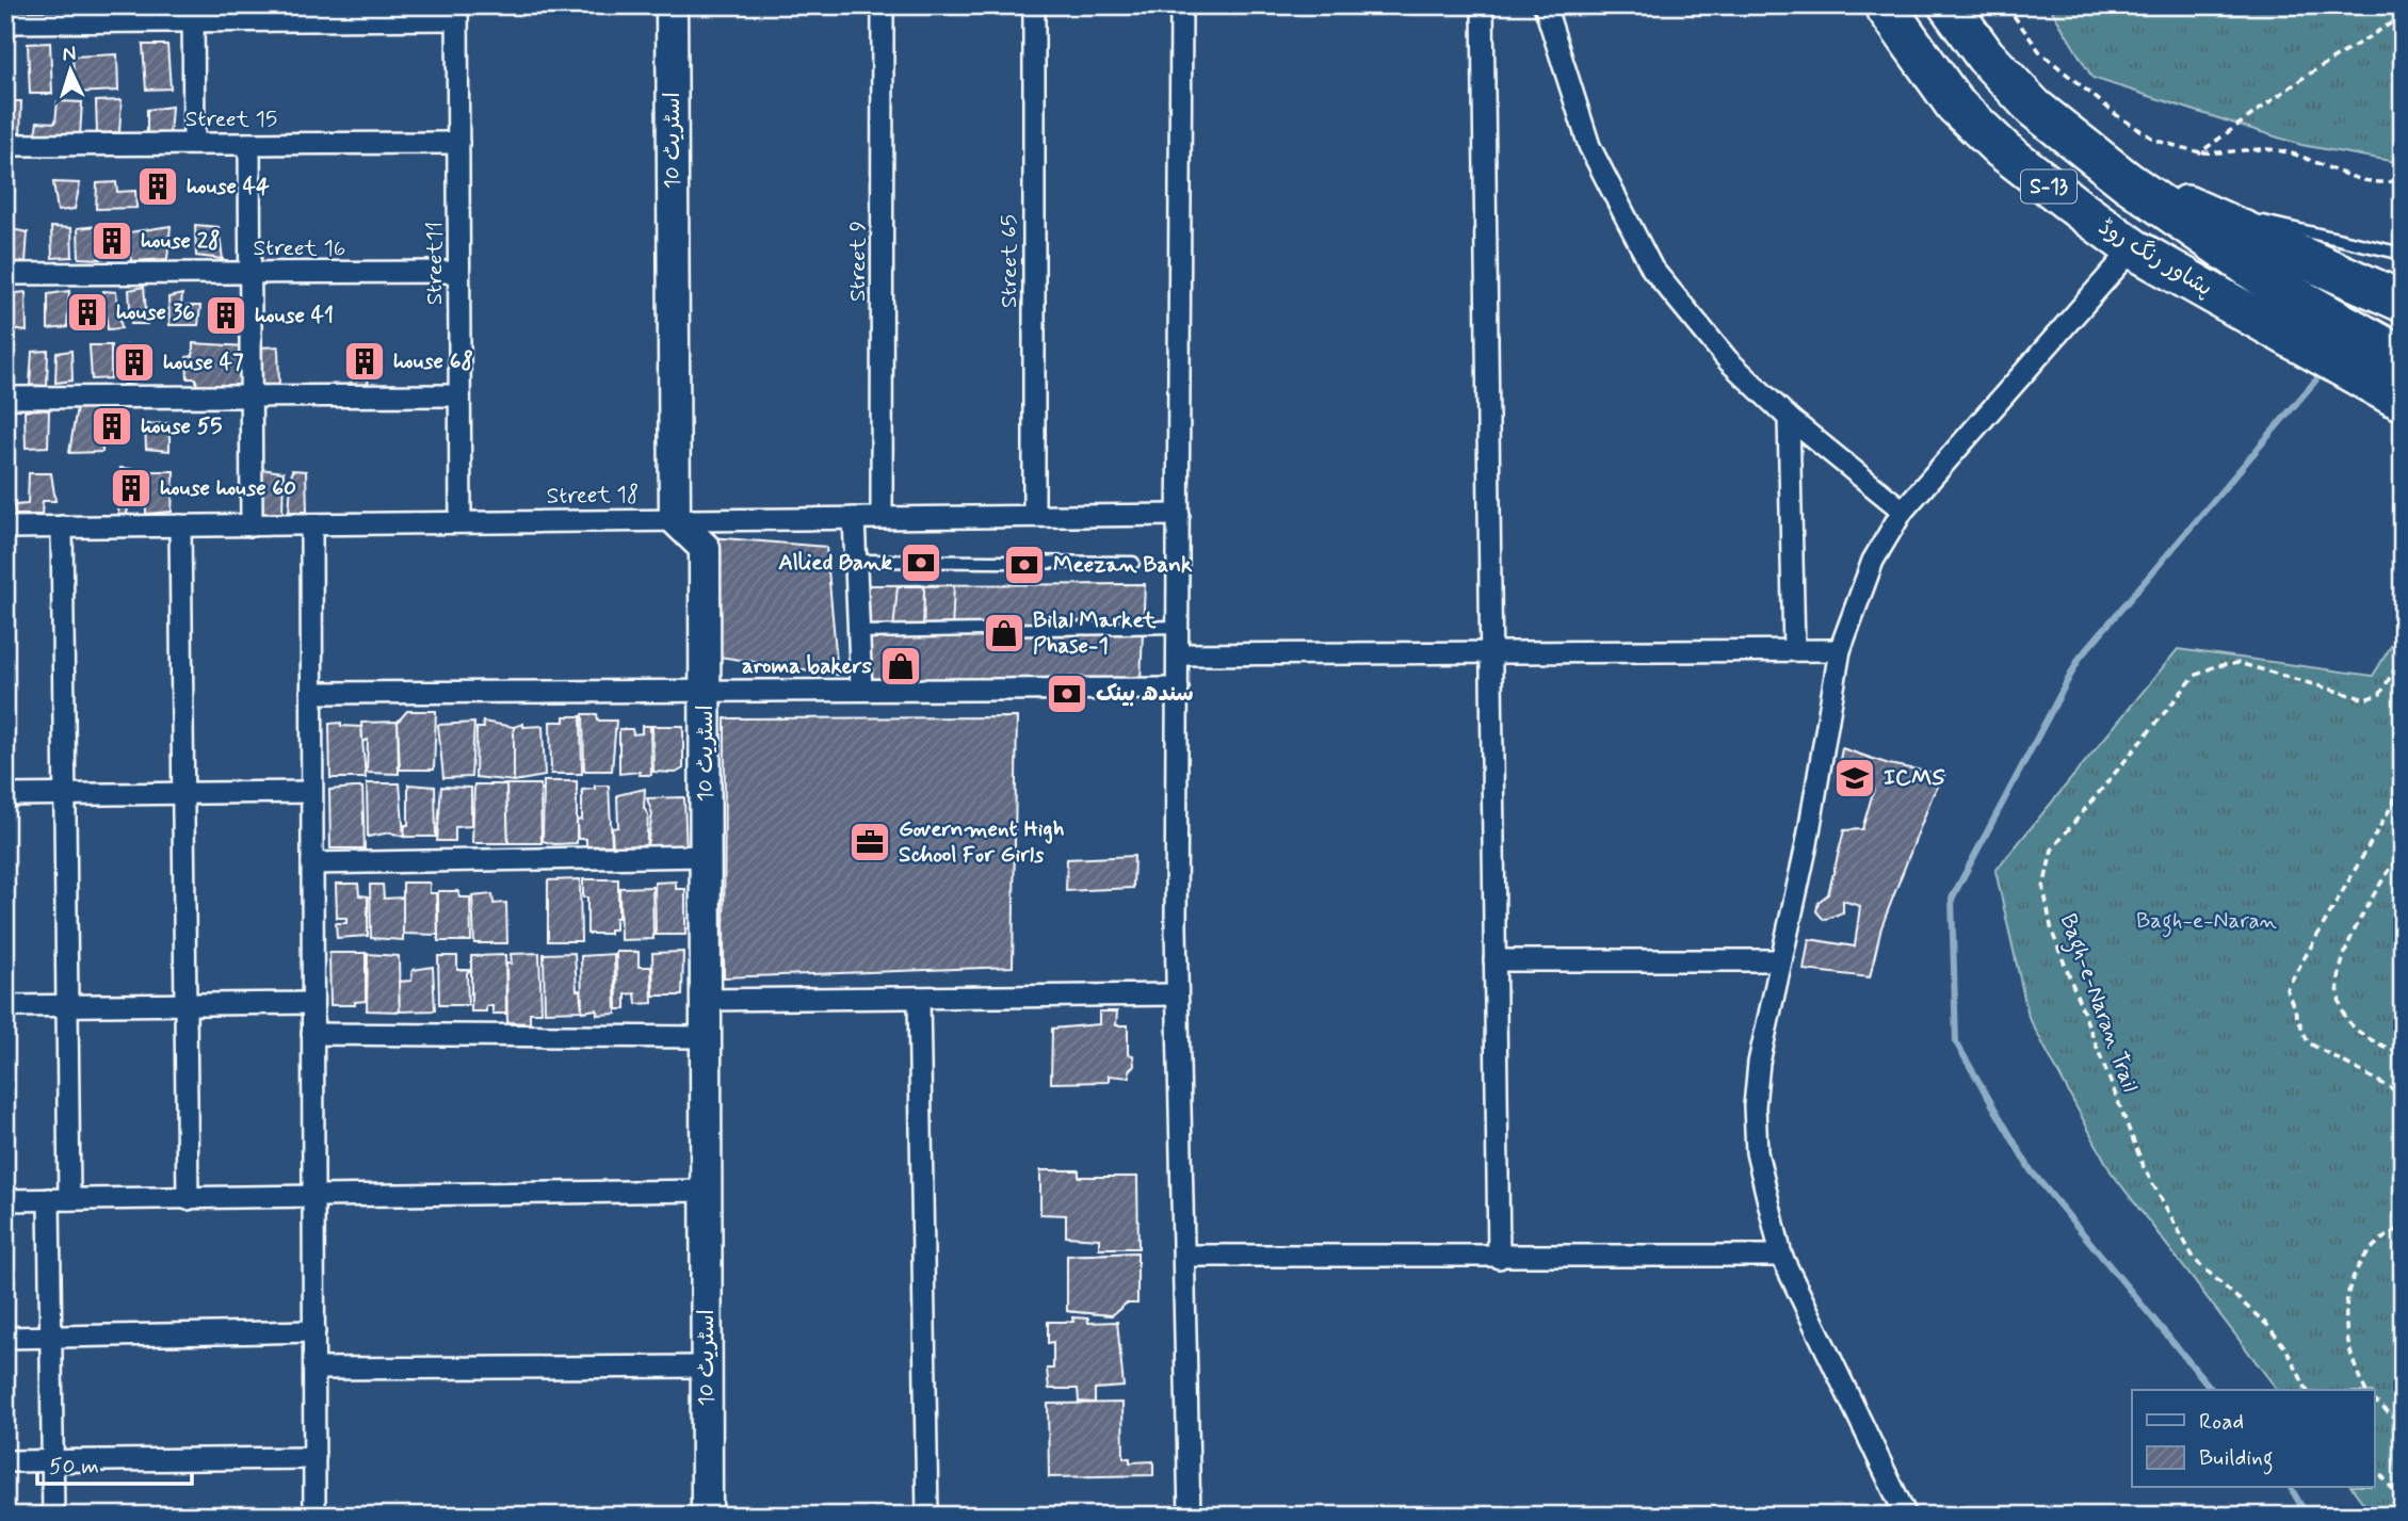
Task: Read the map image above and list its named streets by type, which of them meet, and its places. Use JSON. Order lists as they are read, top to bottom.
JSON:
{
  "streets": {
    "highway": ["S-13", "پشاور رنگ روڈ"],
    "street": [
      "Street 15",
      "اسٹریٹ 10",
      "Street 16",
      "Street 9",
      "Street 65",
      "Street11",
      "Street 18"
    ],
    "path": ["Bagh-e-Naran Trail"]
  },
  "crossings": [
    ["Street 15", "Street11"],
    ["اسٹریٹ 10", "Street 18"],
    ["Street 16", "Street11"],
    ["Street 9", "Street 18"],
    ["Street 65", "Street 18"],
    ["Street11", "Street 18"]
  ],
  "parks": ["Bagh-e-Naran"],
  "places": {
    "building": [
      "house 44",
      "house 28",
      "house 36",
      "house 41",
      "house 68",
      "house 47",
      "house 55",
      "house house 60"
    ],
    "bank": ["Allied Bank", "Meezan Bank", "سندھ بینک"],
    "shop": ["Bilal Market Phase-1", "aroma bakers"],
    "school or university": ["ICMS"],
    "office": ["Government High School For Girls"]
  },
  "legend": ["Road", "Building"],
  "scale_bar": "50 m",
  "north": "top"
}
